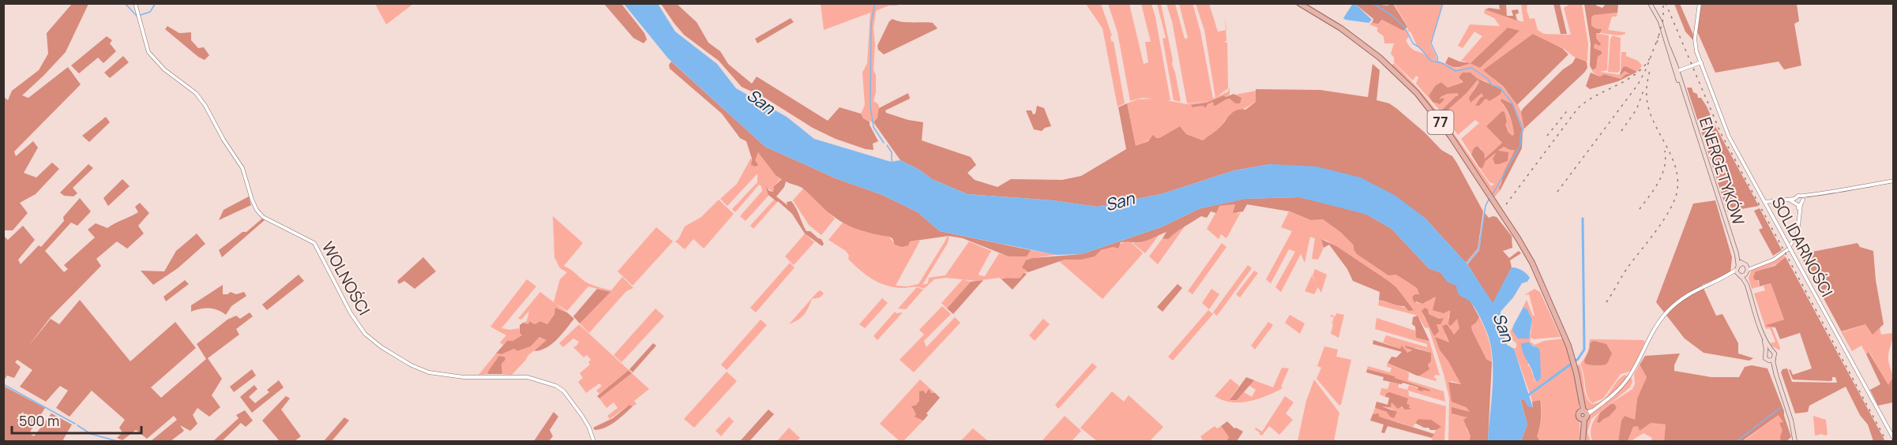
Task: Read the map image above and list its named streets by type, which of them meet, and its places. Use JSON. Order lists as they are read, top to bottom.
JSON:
{
  "streets": {
    "main road": ["77", "ENERGETYKÓW"],
    "street": ["SOLIDARNOŚCI", "WOLNOŚCI"]
  },
  "water": ["San"],
  "scale_bar": "500 m"
}
